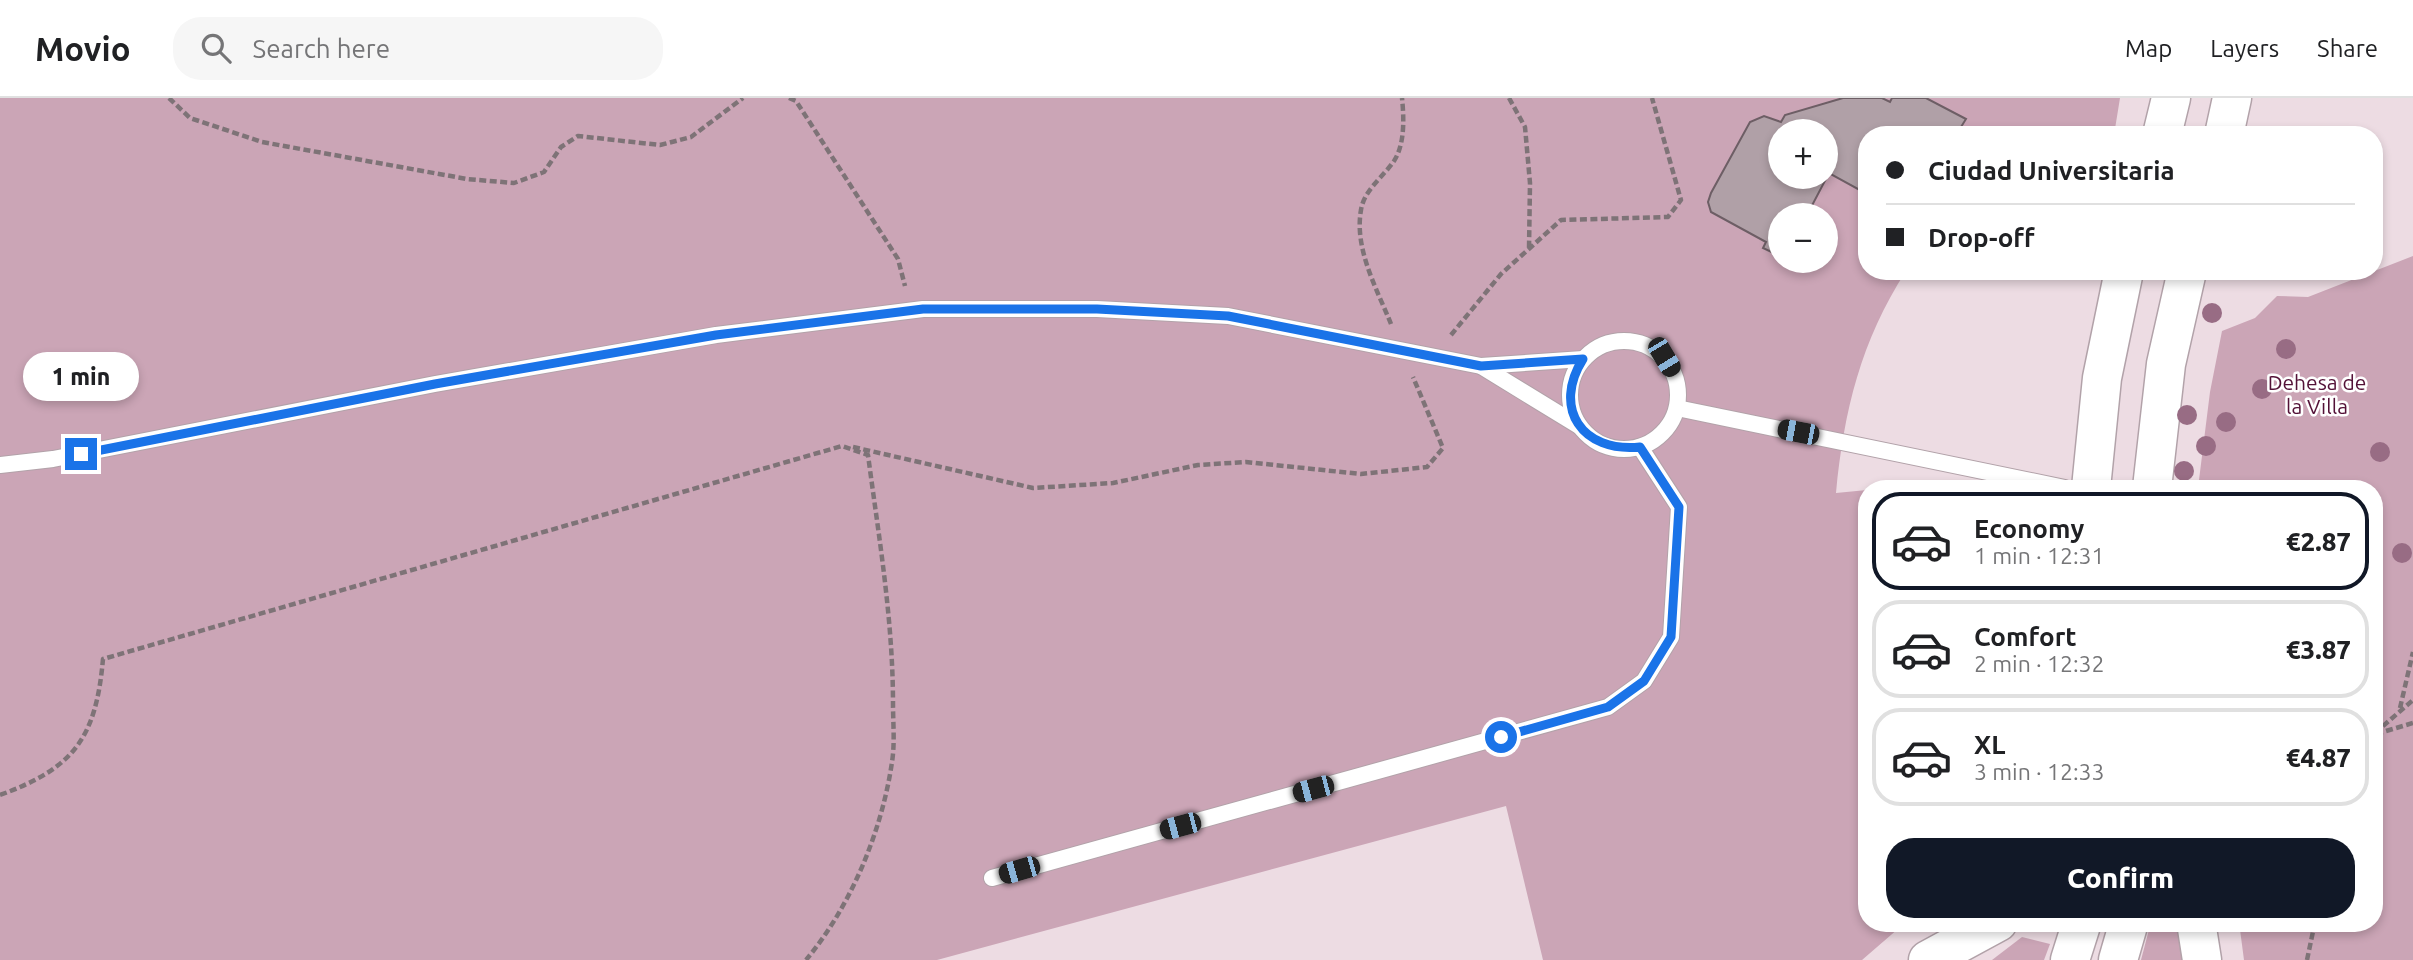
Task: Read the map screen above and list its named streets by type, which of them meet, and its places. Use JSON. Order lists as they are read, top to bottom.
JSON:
{
  "parks": ["Dehesa de la Villa"],
  "page": {
    "header": "Movio",
    "search": "Search here",
    "nav": ["Map", "Layers", "Share"],
    "map_buttons": ["+", "−"],
    "banner": ["Ciudad Universitaria", "Drop-off"],
    "bubble": "1 min",
    "list": [
      {
        "name": "Economy",
        "note": "1 min · 12:31",
        "value": "€2.87"
      },
      {
        "name": "Comfort",
        "note": "2 min · 12:32",
        "value": "€3.87"
      },
      {
        "name": "XL",
        "note": "3 min · 12:33",
        "value": "€4.87"
      }
    ],
    "buttons": "Confirm"
  }
}
